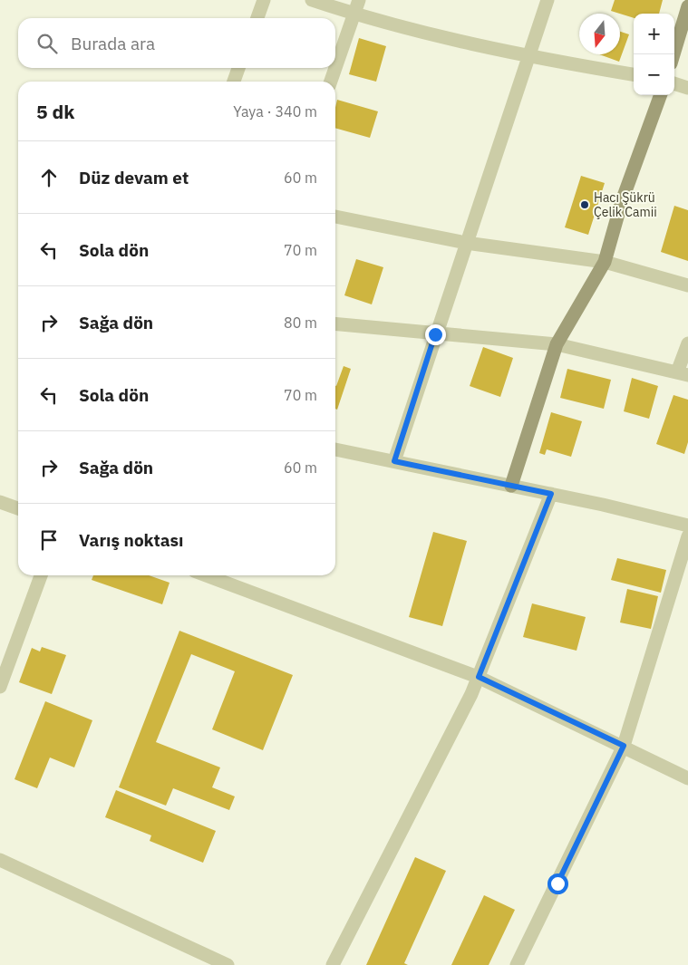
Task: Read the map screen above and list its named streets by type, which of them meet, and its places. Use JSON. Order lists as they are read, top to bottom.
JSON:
{
  "places": ["Hacı Şükrü Çelik Camii"],
  "north": "bottom",
  "page": {
    "map_buttons": ["+", "−"],
    "search": "Burada ara",
    "heading": ["5 dk", "Yaya · 340 m"],
    "list": [
      ["Düz devam et", "60 m"],
      ["Sola dön", "70 m"],
      ["Sağa dön", "80 m"],
      ["Sola dön", "70 m"],
      ["Sağa dön", "60 m"],
      "Varış noktası"
    ]
  }
}
